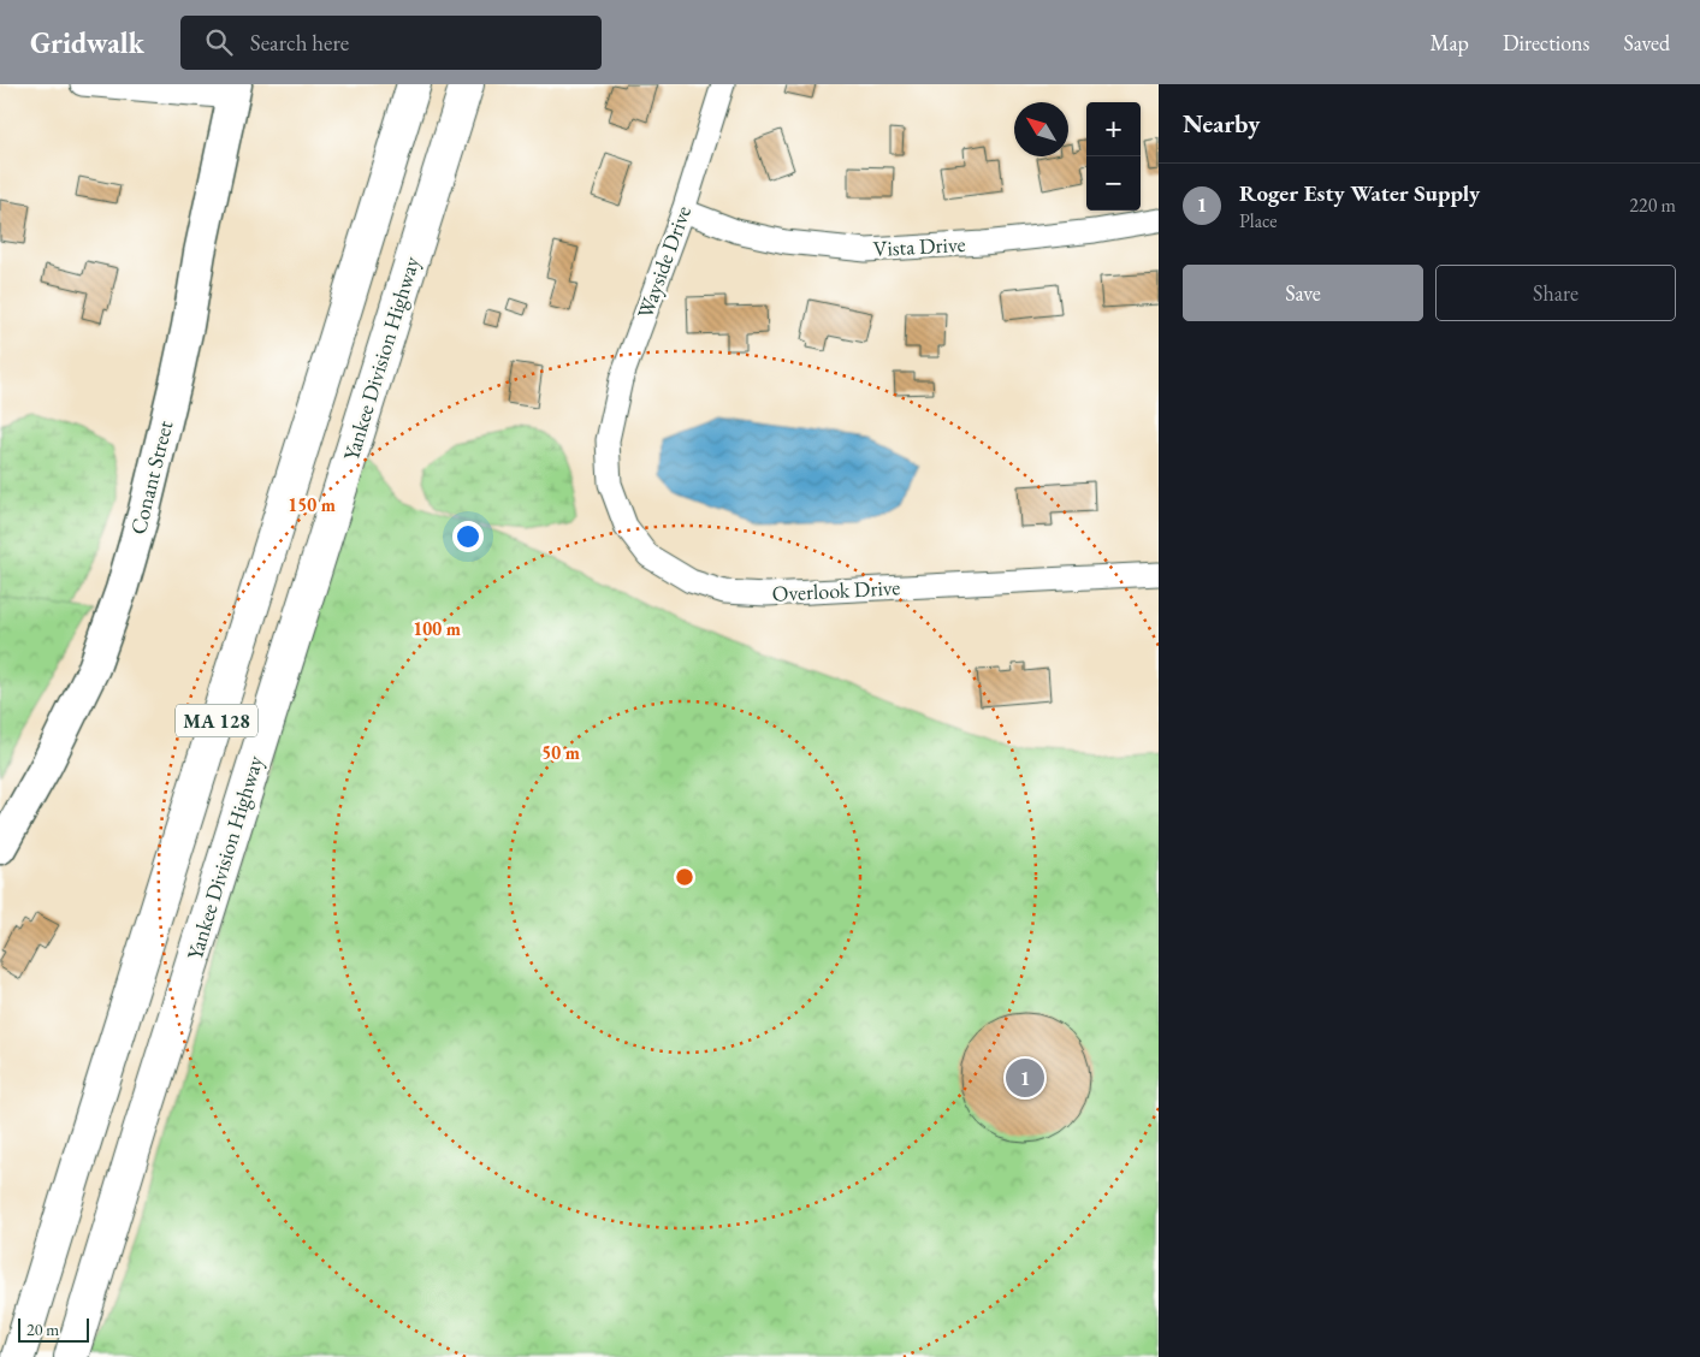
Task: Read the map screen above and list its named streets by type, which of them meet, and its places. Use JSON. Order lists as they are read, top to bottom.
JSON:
{
  "streets": {
    "highway": ["Yankee Division Highway", "MA 128"],
    "main road": ["Conant Street"],
    "street": ["Vista Drive", "Wayside Drive", "Overlook Drive"]
  },
  "crossings": [
    ["Vista Drive", "Wayside Drive"],
    ["Wayside Drive", "Overlook Drive"]
  ],
  "scale_bar": "20 m",
  "north": "top left",
  "page": {
    "header": "Gridwalk",
    "search": "Search here",
    "nav": ["Map", "Directions", "Saved"],
    "heading": "Nearby",
    "map_buttons": ["+", "−"],
    "list": [
      {
        "mark": "1",
        "name": "Roger Esty Water Supply",
        "note": "Place",
        "value": "220 m"
      }
    ],
    "buttons": ["Save", "Share"],
    "pins": "1",
    "scale": "20 m"
  },
  "rings": ["150 m", "100 m", "50 m"]
}
